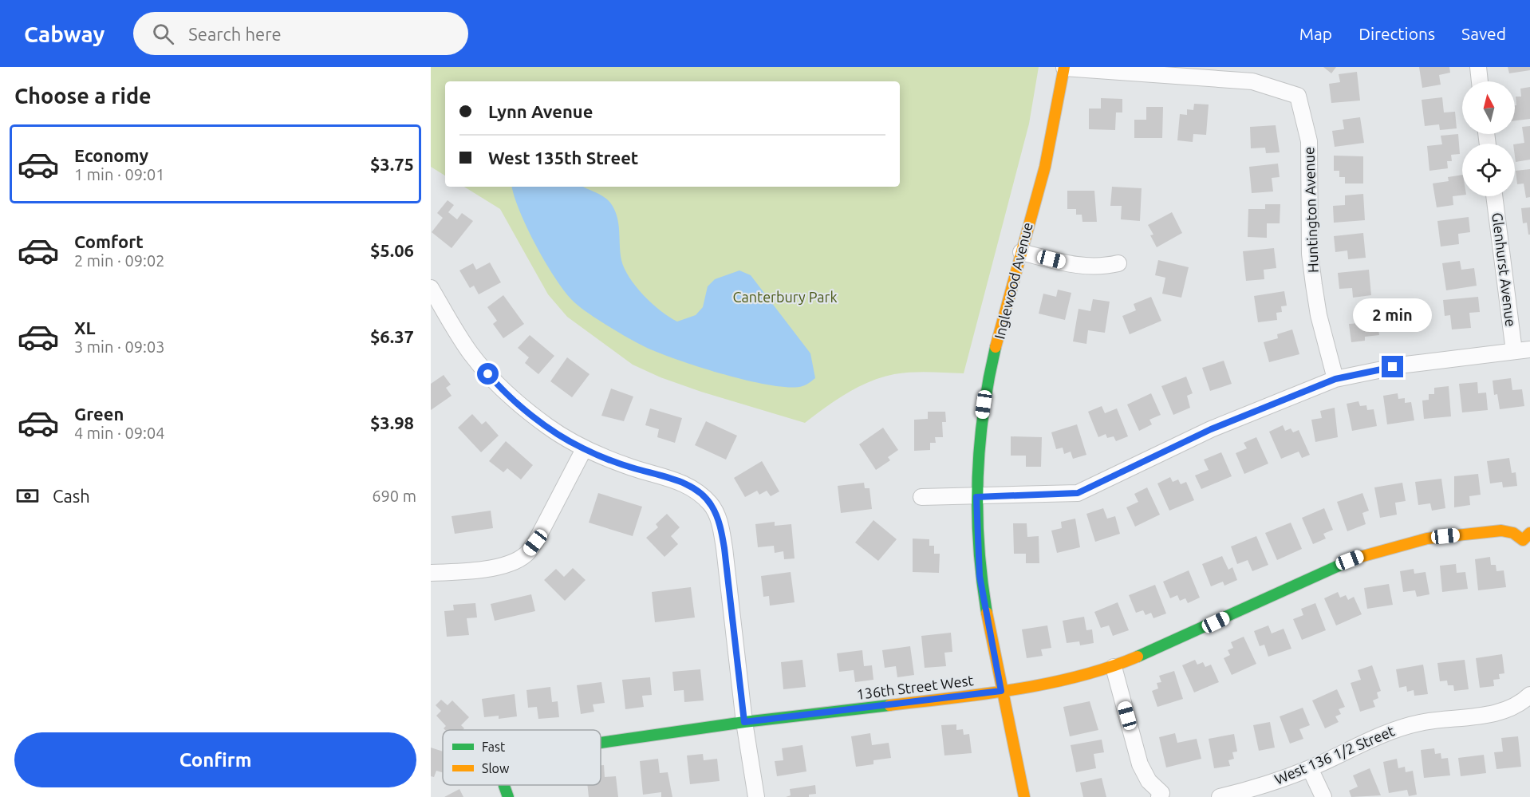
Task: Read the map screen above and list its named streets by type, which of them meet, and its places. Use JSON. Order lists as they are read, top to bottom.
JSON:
{
  "streets": {
    "street": [
      "Huntington Avenue",
      "Glenhurst Avenue",
      "Inglewood Avenue",
      "136th Street West",
      "West 136 1/2 Street"
    ]
  },
  "crossings": [
    ["Inglewood Avenue", "136th Street West"]
  ],
  "parks": ["Canterbury Park"],
  "legend": ["Fast", "Slow"],
  "north": "top",
  "page": {
    "header": "Cabway",
    "search": "Search here",
    "nav": ["Map", "Directions", "Saved"],
    "heading": "Choose a ride",
    "banner": ["Lynn Avenue", "West 135th Street"],
    "list": [
      {
        "name": "Economy",
        "note": "1 min · 09:01",
        "value": "$3.75"
      },
      {
        "name": "Comfort",
        "note": "2 min · 09:02",
        "value": "$5.06"
      },
      {
        "name": "XL",
        "note": "3 min · 09:03",
        "value": "$6.37"
      },
      {
        "name": "Green",
        "note": "4 min · 09:04",
        "value": "$3.98"
      }
    ],
    "bubble": "2 min",
    "pay": ["Cash", "690 m"],
    "buttons": "Confirm"
  }
}
